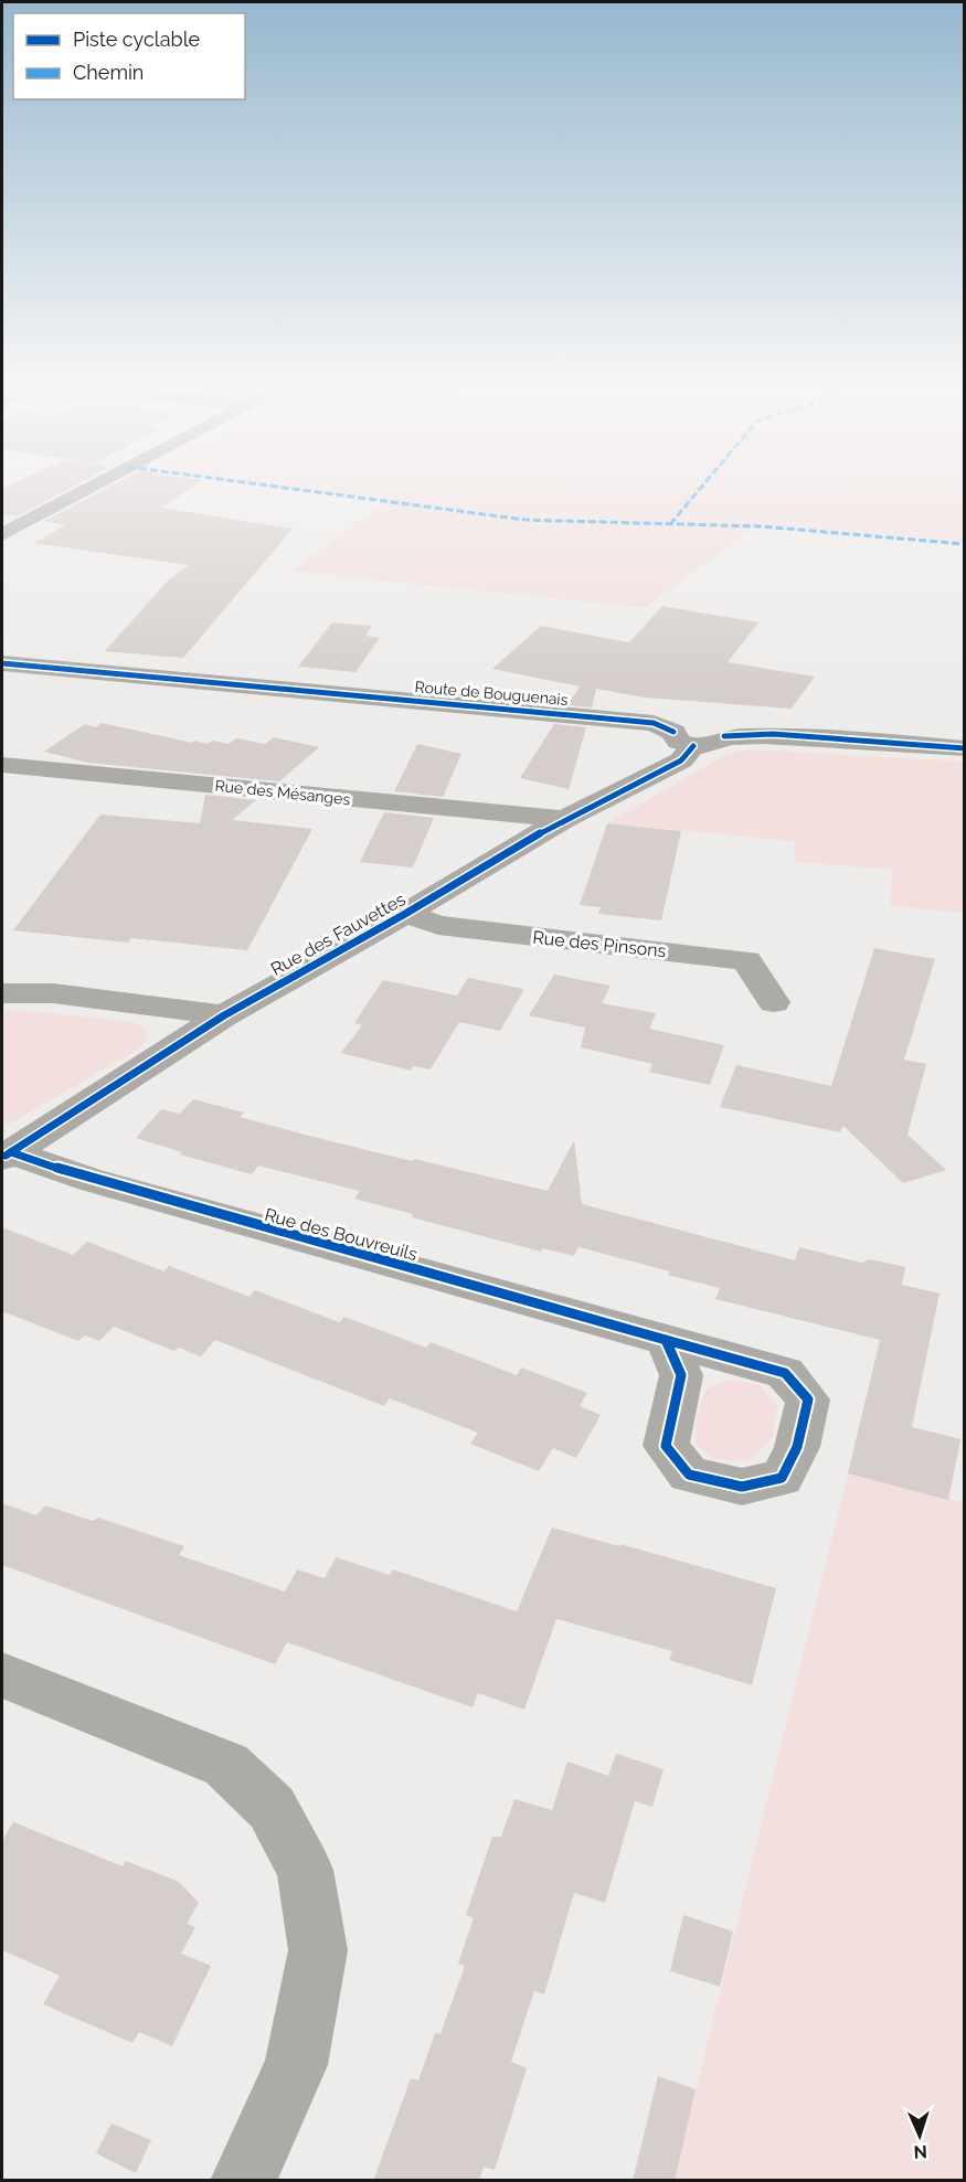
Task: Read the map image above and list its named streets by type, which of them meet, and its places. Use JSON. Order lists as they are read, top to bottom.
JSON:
{
  "streets": {
    "street": [
      "Route de Bouguenais",
      "Rue des Mésanges",
      "Rue des Fauvettes",
      "Rue des Pinsons",
      "Rue des Bouvreuils"
    ]
  },
  "crossings": [
    ["Route de Bouguenais", "Rue des Fauvettes"],
    ["Rue des Mésanges", "Rue des Fauvettes"],
    ["Rue des Fauvettes", "Rue des Pinsons"],
    ["Rue des Fauvettes", "Rue des Bouvreuils"]
  ],
  "legend": ["Piste cyclable", "Chemin"],
  "north": "bottom"
}
